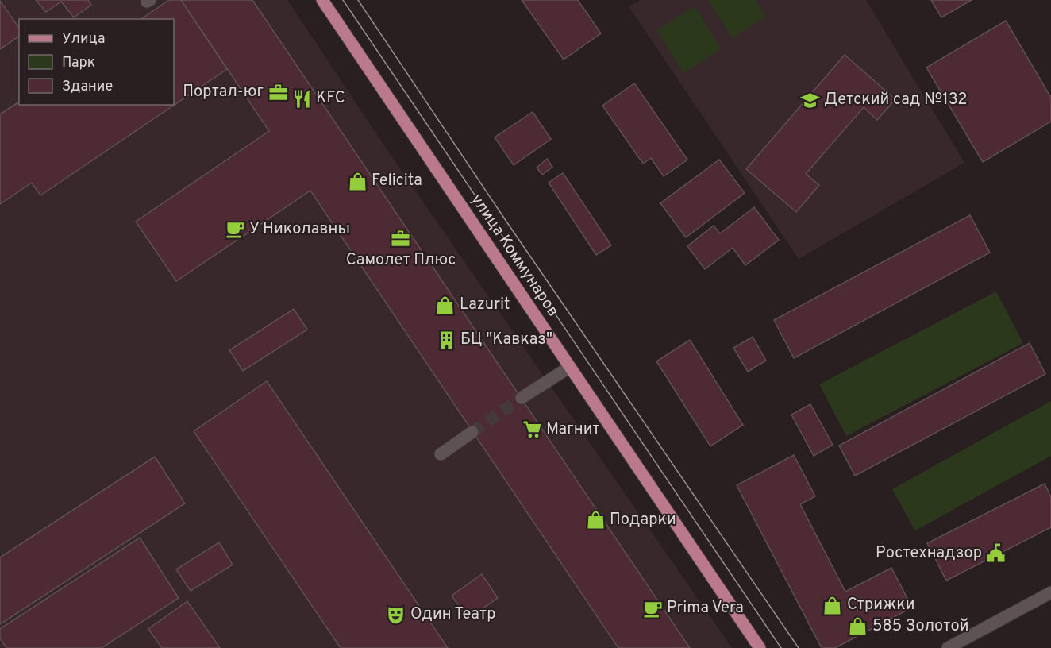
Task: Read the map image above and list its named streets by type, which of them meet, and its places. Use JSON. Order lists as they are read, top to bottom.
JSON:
{
  "streets": {
    "main road": ["улица Коммунаров"]
  },
  "places": {
    "office": ["Портал-юг", "Самолет Плюс"],
    "restaurant": ["KFC"],
    "school or university": ["Детский сад №132"],
    "shop": [
      "Felicita",
      "Lazurit",
      "Подарки",
      "Стрижки",
      "585 Золотой"
    ],
    "cafe": ["У Николавны", "Prima Vera"],
    "building": ["БЦ \"Кавказ\""],
    "supermarket": ["Магнит"],
    "public building": ["Ростехнадзор"],
    "theatre": ["Один Театр"]
  },
  "legend": ["Улица", "Парк", "Здание"]
}
